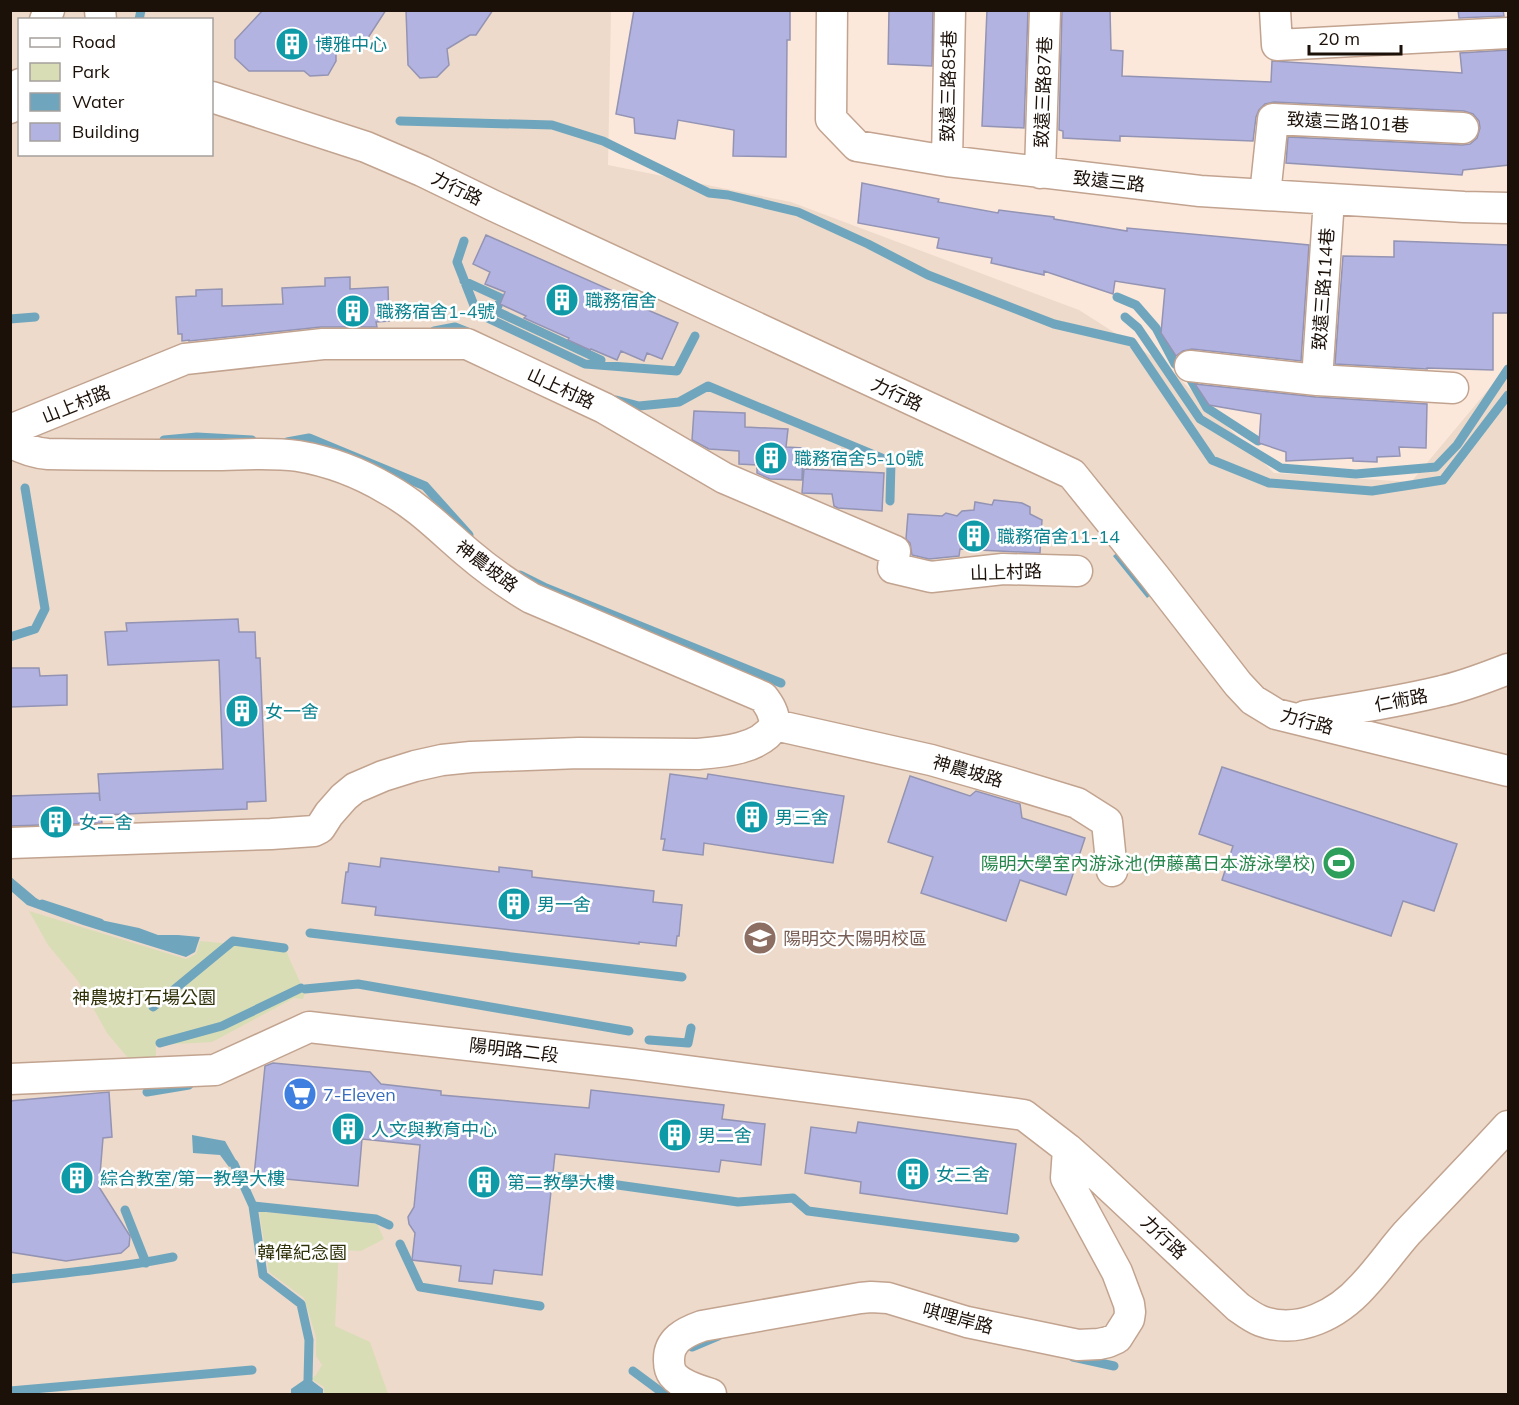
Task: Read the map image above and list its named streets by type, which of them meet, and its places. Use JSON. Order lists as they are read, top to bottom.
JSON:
{
  "streets": {
    "street": [
      "致遠三路85巷",
      "致遠三路87巷",
      "致遠三路101巷",
      "致遠三路",
      "力行路",
      "致遠三路114巷",
      "山上村路",
      "神農坡路",
      "仁術路",
      "陽明路二段",
      "唭哩岸路"
    ]
  },
  "crossings": [
    ["致遠三路85巷", "致遠三路"],
    ["致遠三路87巷", "致遠三路"],
    ["致遠三路101巷", "致遠三路"],
    ["致遠三路", "致遠三路114巷"],
    ["力行路", "仁術路"],
    ["力行路", "陽明路二段"],
    ["力行路", "唭哩岸路"]
  ],
  "parks": ["神農坡打石場公園", "韓偉紀念園"],
  "places": {
    "building": [
      "博雅中心",
      "職務宿舍",
      "職務宿舍1-4號",
      "職務宿舍5-10號",
      "職務宿舍11-14",
      "女一舍",
      "男三舍",
      "女二舍",
      "男一舍",
      "人文與教育中心",
      "男二舍",
      "女三舍",
      "綜合教室/第一教學大樓",
      "第二教學大樓"
    ],
    "sports": ["陽明大學室內游泳池(伊藤萬日本游泳學校)"],
    "school or university": ["陽明交大陽明校區"],
    "supermarket": ["7-Eleven"]
  },
  "legend": [
    "Road",
    "Park",
    "Water",
    "Building"
  ],
  "scale_bar": "20 m"
}
